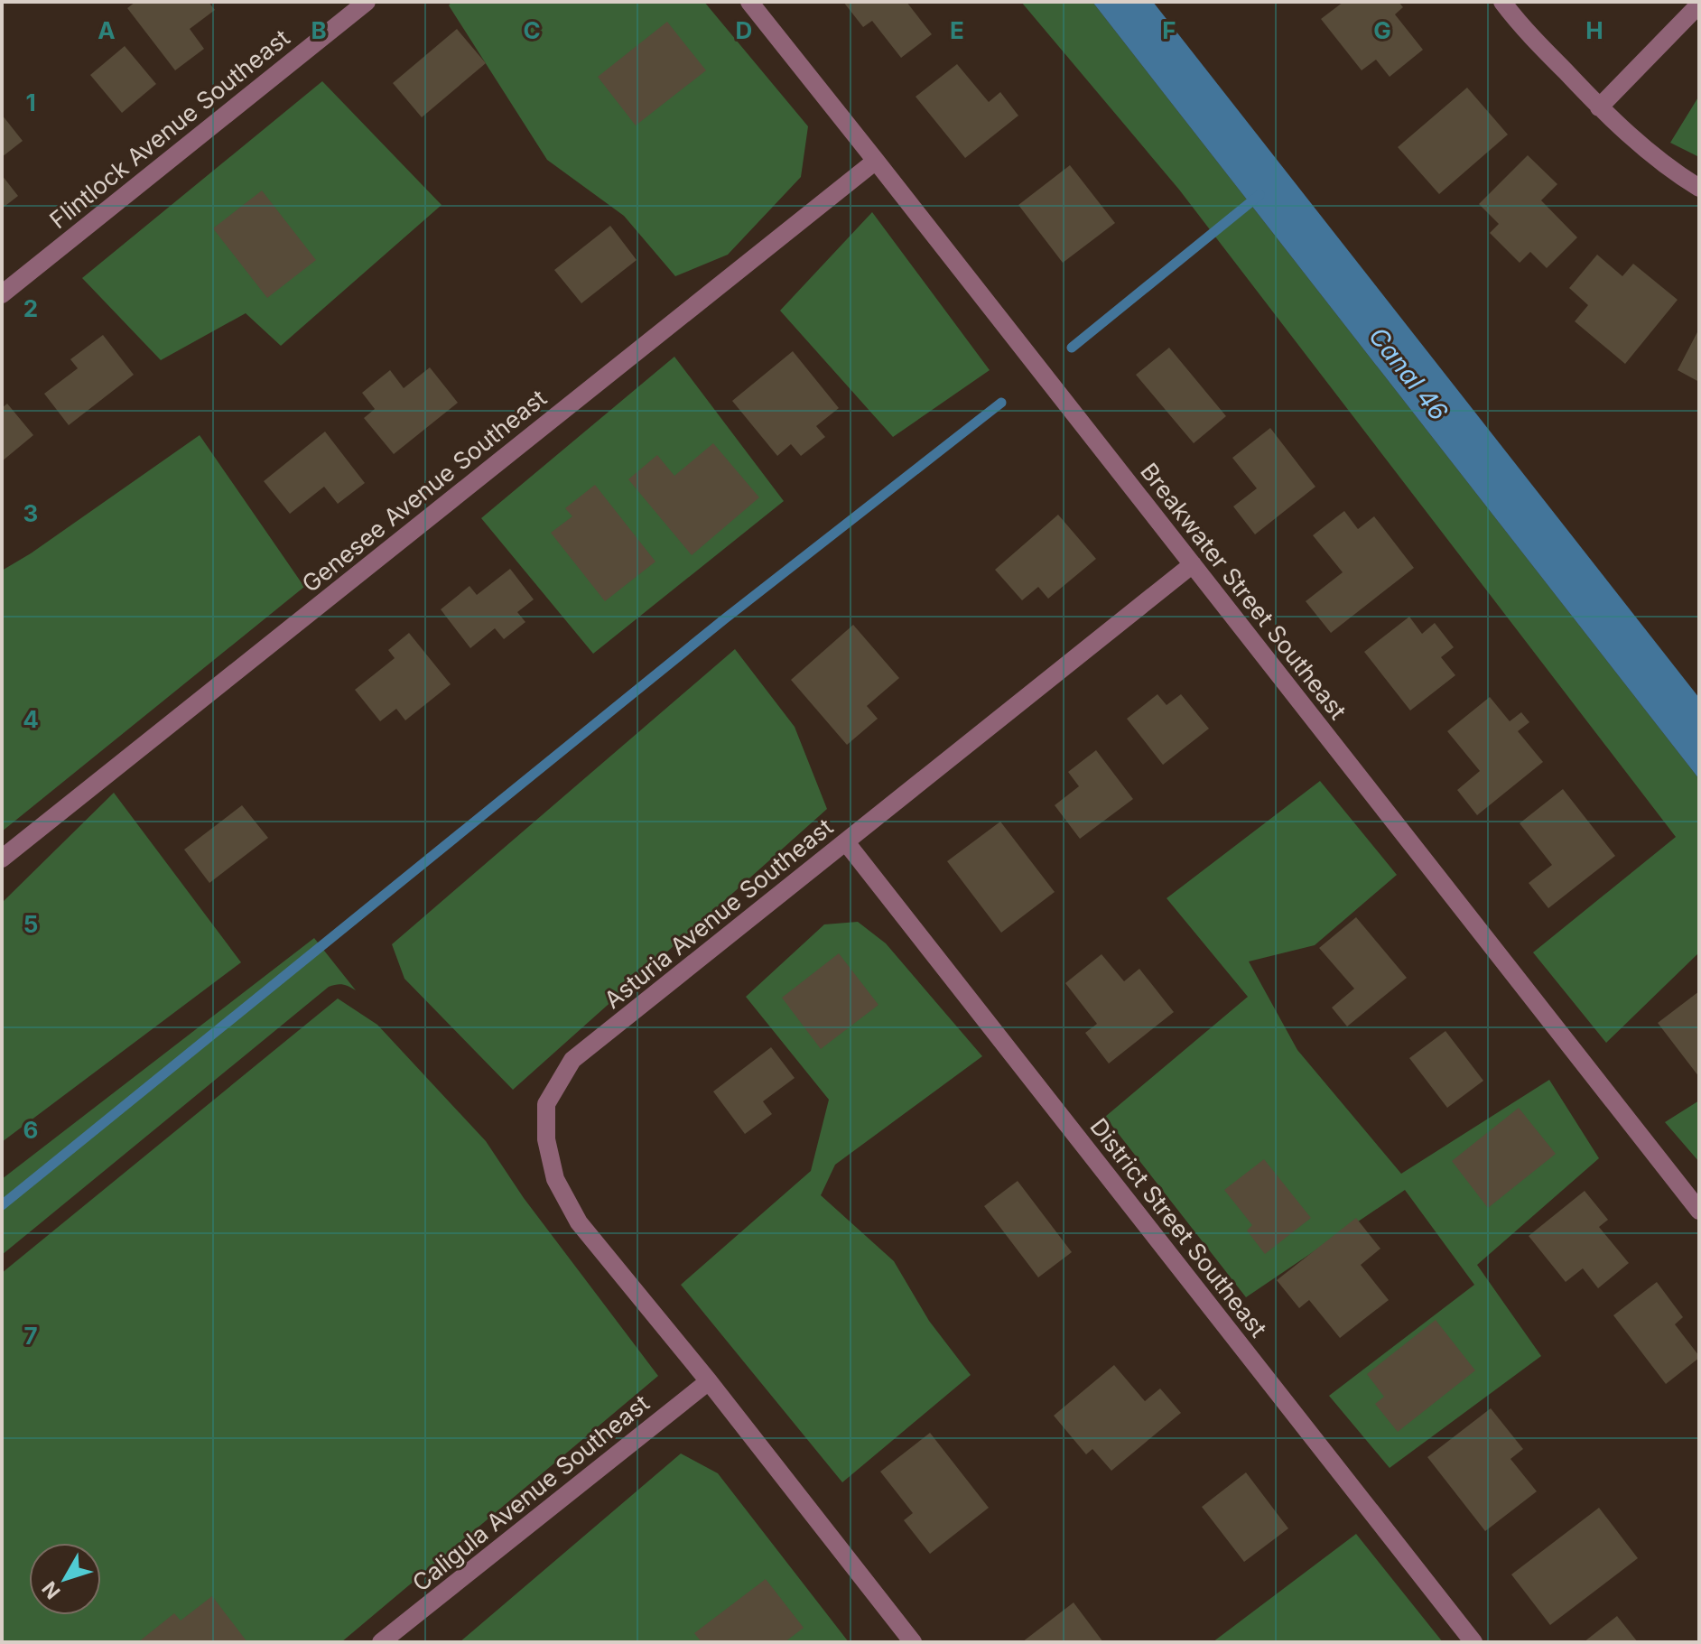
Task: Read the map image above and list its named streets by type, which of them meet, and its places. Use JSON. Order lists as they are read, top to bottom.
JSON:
{
  "streets": {
    "street": [
      "Flintlock Avenue Southeast",
      "Genesee Avenue Southeast",
      "Breakwater Street Southeast",
      "Asturia Avenue Southeast",
      "District Street Southeast",
      "Caligula Avenue Southeast"
    ]
  },
  "crossings": [
    ["Genesee Avenue Southeast", "Breakwater Street Southeast"],
    ["Breakwater Street Southeast", "Asturia Avenue Southeast"],
    ["Asturia Avenue Southeast", "District Street Southeast"],
    ["Asturia Avenue Southeast", "Caligula Avenue Southeast"]
  ],
  "water": ["Canal 46"],
  "north": "bottom left",
  "grid": {
    "columns": [
      "A",
      "B",
      "C",
      "D",
      "E",
      "F",
      "G",
      "H"
    ],
    "rows": [
      "1",
      "2",
      "3",
      "4",
      "5",
      "6",
      "7"
    ]
  }
}
